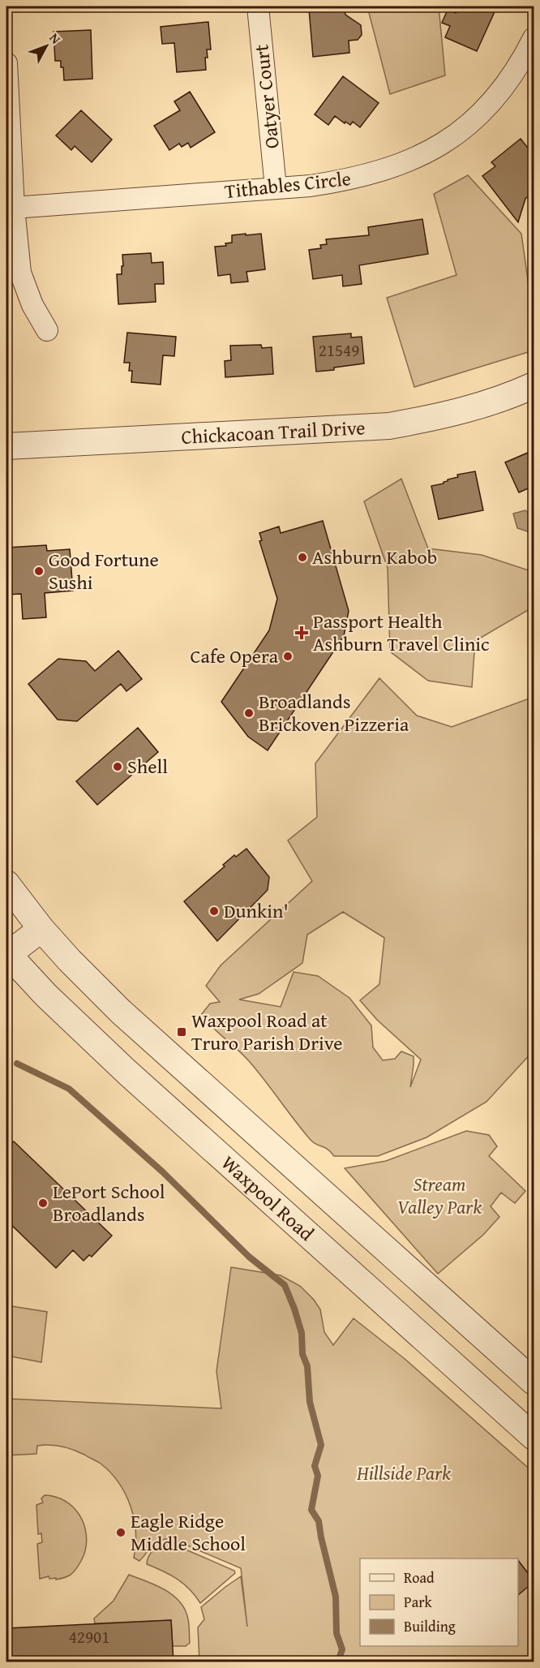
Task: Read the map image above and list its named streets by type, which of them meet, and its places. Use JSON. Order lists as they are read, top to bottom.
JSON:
{
  "streets": {
    "street": [
      "Oatyer Court",
      "Tithables Circle",
      "Chickacoan Trail Drive",
      "Waxpool Road"
    ]
  },
  "crossings": [
    ["Oatyer Court", "Tithables Circle"]
  ],
  "parks": ["Stream Valley Park", "Hillside Park"],
  "places": {
    "other": [
      "Ashburn Kabob",
      "Good Fortune Sushi",
      "Cafe Opera",
      "Broadlands Brickoven Pizzeria",
      "Shell",
      "Dunkin'",
      "LePort School Broadlands",
      "Eagle Ridge Middle School"
    ],
    "health": ["Passport Health Ashburn Travel Clinic"],
    "transit": ["Waxpool Road at Truro Parish Drive"]
  },
  "house_numbers": ["21549", "42901"],
  "legend": ["Road", "Park", "Building"],
  "north": "top right"
}
